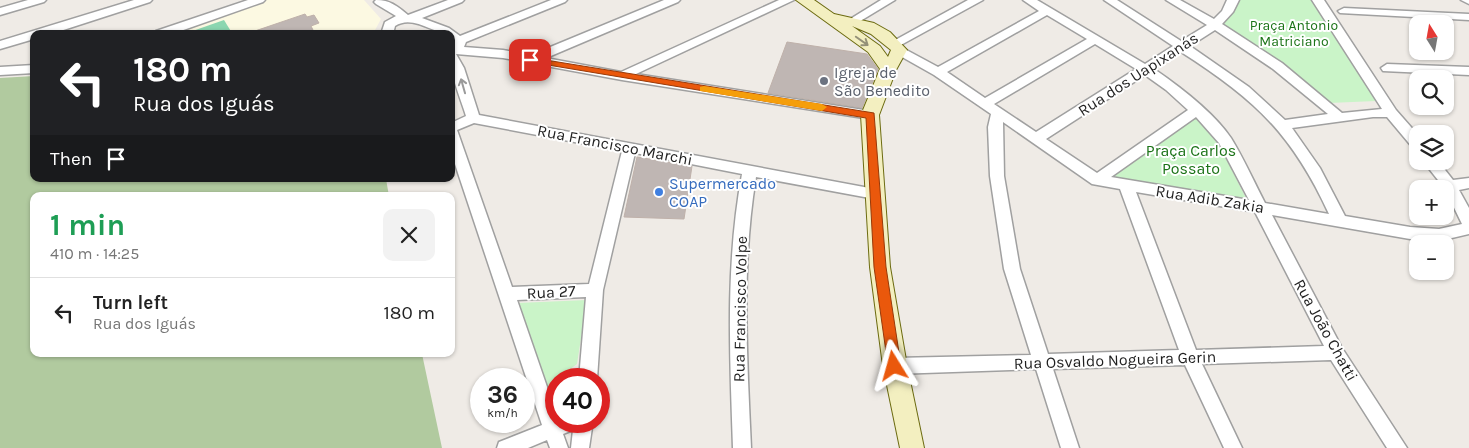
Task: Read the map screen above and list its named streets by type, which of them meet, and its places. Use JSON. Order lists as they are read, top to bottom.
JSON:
{
  "streets": {
    "street": [
      "Rua dos Uapixanás",
      "Rua Francisco Marchi",
      "Rua Adib Zakia",
      "Rua 27",
      "Rua Francisco Volpe",
      "Rua João Chatti",
      "Rua Osvaldo Nogueira Gerin"
    ]
  },
  "crossings": [
    ["Rua dos Uapixanás", "Rua Adib Zakia"],
    ["Rua dos Uapixanás", "Rua João Chatti"],
    ["Rua Francisco Marchi", "Rua Francisco Volpe"],
    ["Rua Adib Zakia", "Rua João Chatti"],
    ["Rua João Chatti", "Rua Osvaldo Nogueira Gerin"]
  ],
  "parks": ["Praça Antonio Matriciano", "Praça Carlos Possato"],
  "places": ["Igreja de São Benedito", "Supermercado COAP"],
  "north": "top",
  "page": {
    "map_buttons": ["+", "−"],
    "turn": ["180 m", "Rua dos Iguás"],
    "then": "Then",
    "heading": ["1 min", "410 m · 14:25"],
    "list": [
      {
        "name": "Turn left",
        "note": "Rua dos Iguás",
        "value": "180 m"
      }
    ],
    "speed": "36 km/h",
    "limit": "40"
  }
}
